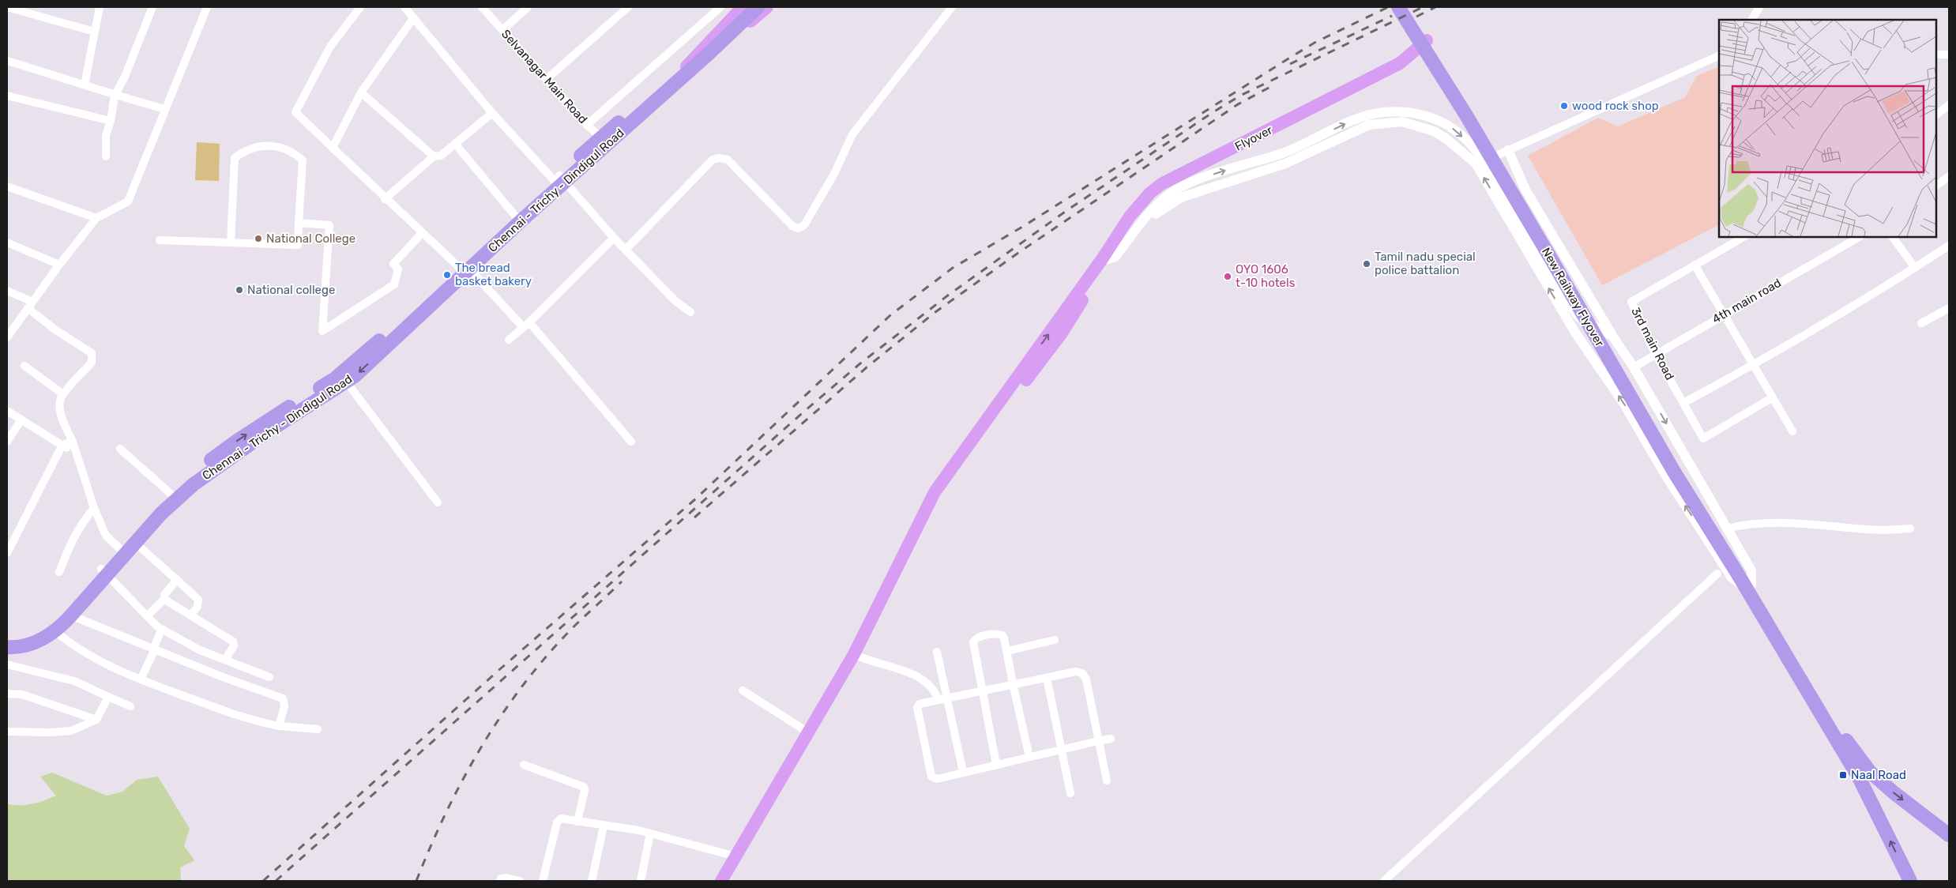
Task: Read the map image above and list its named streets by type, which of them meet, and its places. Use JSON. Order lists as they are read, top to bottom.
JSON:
{
  "streets": {
    "highway": ["Chennai - Trichy - Dindigul Road", "New Railway Flyover"],
    "main road": ["Flyover"],
    "street": ["Selvanagar Main Road", "4th main road", "3rd main Road"]
  },
  "crossings": [
    ["Selvanagar Main Road", "Chennai - Trichy - Dindigul Road"],
    ["Flyover", "New Railway Flyover"],
    ["4th main road", "3rd main Road"]
  ],
  "places": {
    "other": [
      "wood rock shop",
      "National College",
      "Tamil nadu special police battalion",
      "The bread basket bakery",
      "OYO 1606 t-10 hotels",
      "National college"
    ],
    "transit": ["Naal Road"]
  }
}
